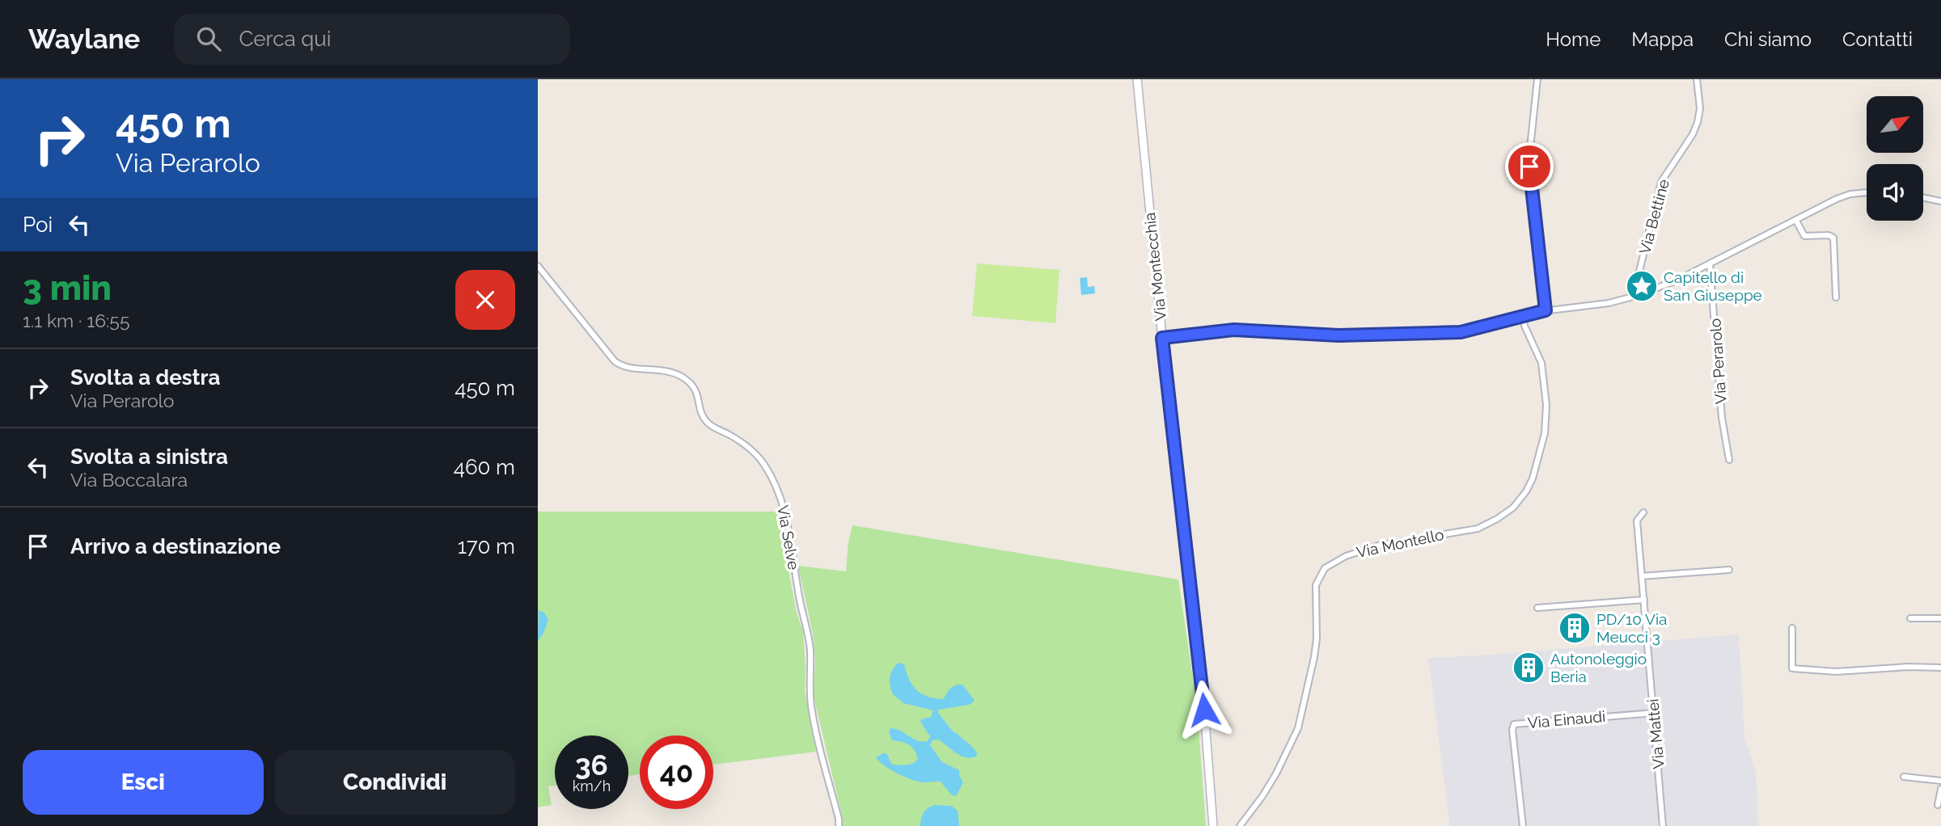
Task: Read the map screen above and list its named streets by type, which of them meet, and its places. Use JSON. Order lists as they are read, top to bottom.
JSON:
{
  "streets": {
    "street": [
      "Via Bettine",
      "Via Montecchia",
      "Via Perarolo",
      "Via Selve",
      "Via Montello",
      "Via Einaudi",
      "Via Mattei"
    ]
  },
  "crossings": [
    ["Via Einaudi", "Via Mattei"]
  ],
  "places": {
    "place": ["Capitello di San Giuseppe"],
    "building": ["PD/10 Via Meucci 3", "Autonoleggio Beria"]
  },
  "north": "top right",
  "page": {
    "header": "Waylane",
    "search": "Cerca qui",
    "nav": [
      "Home",
      "Mappa",
      "Chi siamo",
      "Contatti"
    ],
    "turn": ["450 m", "Via Perarolo"],
    "then": "Poi",
    "heading": ["3 min", "1.1 km · 16:55"],
    "list": [
      {
        "name": "Svolta a destra",
        "note": "Via Perarolo",
        "value": "450 m"
      },
      {
        "name": "Svolta a sinistra",
        "note": "Via Boccalara",
        "value": "460 m"
      },
      {
        "name": "Arrivo a destinazione",
        "value": "170 m"
      }
    ],
    "speed": "36 km/h",
    "limit": "40",
    "buttons": ["Esci", "Condividi"]
  }
}
